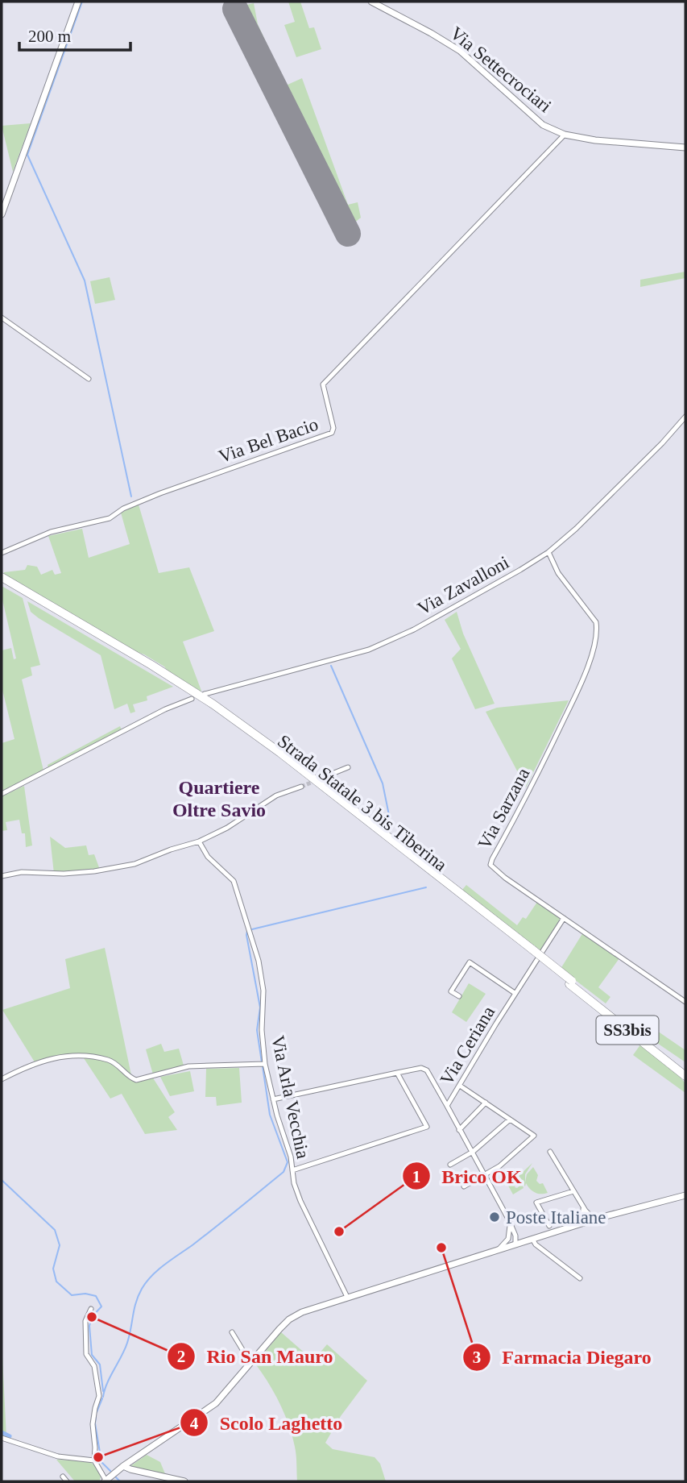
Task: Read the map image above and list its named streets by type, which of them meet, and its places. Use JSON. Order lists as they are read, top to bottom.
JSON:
{
  "streets": {
    "highway": ["Strada Statale 3 bis Tiberina", "SS3bis"],
    "main road": ["Via Settecrociari"],
    "street": [
      "Via Bel Bacio",
      "Via Zavalloni",
      "Via Sarzana",
      "Via Ceriana",
      "Via Arla Vecchia"
    ]
  },
  "crossings": [
    ["Via Settecrociari", "Via Bel Bacio"],
    ["Via Zavalloni", "Via Sarzana"],
    ["Via Sarzana", "Via Ceriana"]
  ],
  "districts": ["Quartiere Oltre Savio"],
  "places": [
    "Poste Italiane",
    "Brico OK",
    "Farmacia Diegaro",
    "Rio San Mauro",
    "Scolo Laghetto"
  ],
  "scale_bar": "200 m"
}
